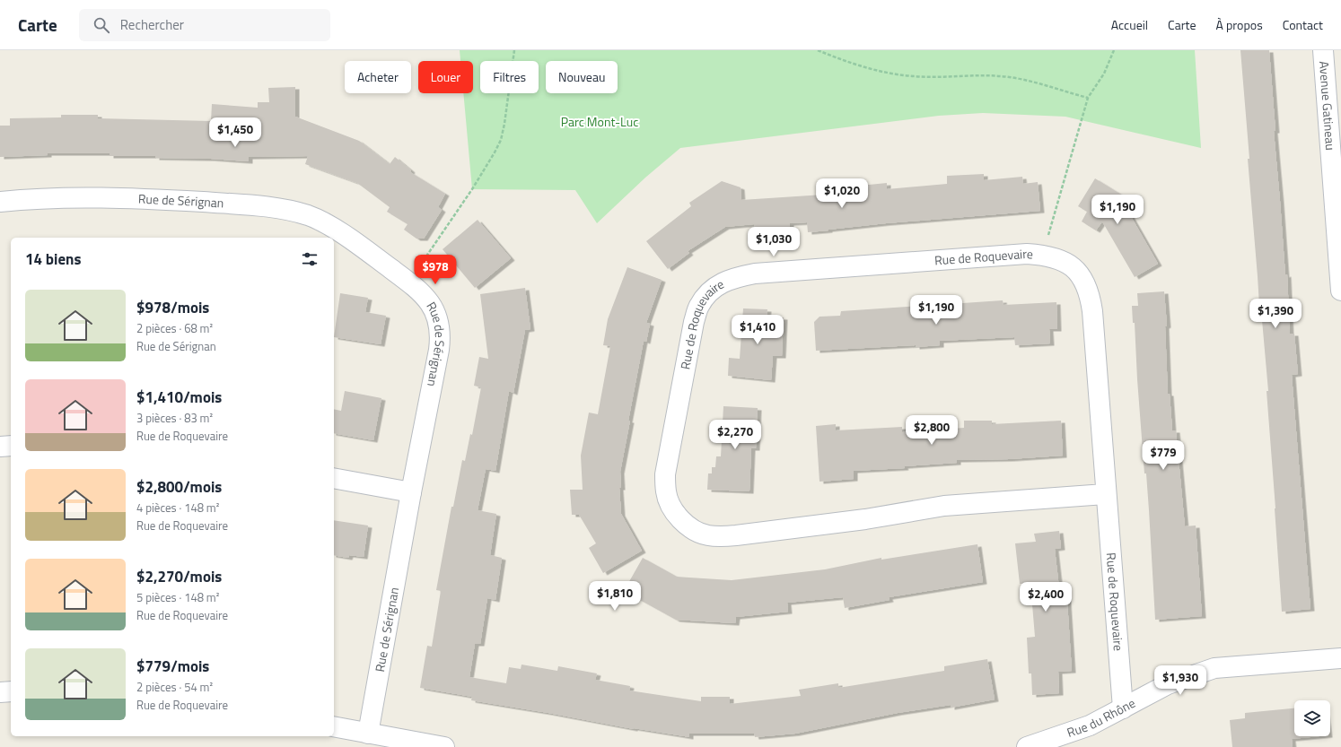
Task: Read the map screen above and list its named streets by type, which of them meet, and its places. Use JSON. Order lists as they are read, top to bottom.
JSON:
{
  "streets": {
    "street": [
      "Avenue Gatineau",
      "Rue de Sérignan",
      "Rue de Roquevaire",
      "Rue du Rhône"
    ]
  },
  "crossings": [
    ["Rue de Roquevaire", "Rue du Rhône"]
  ],
  "parks": ["Parc Mont-Luc"],
  "page": {
    "header": "Carte",
    "search": "Rechercher",
    "nav": [
      "Accueil",
      "Carte",
      "À propos",
      "Contact"
    ],
    "chip": [
      "Acheter",
      "Louer",
      "Filtres",
      "Nouveau"
    ],
    "price": [
      "$1,450",
      "$1,020",
      "$1,190",
      "$1,030",
      "$978",
      "$1,190",
      "$1,390",
      "$1,410",
      "$2,800",
      "$2,270",
      "$779",
      "$1,810",
      "$2,400",
      "$1,930"
    ],
    "heading": "14 biens",
    "list": [
      {
        "name": "$978/mois",
        "note": "2 pièces · 68 m² · Rue de Sérignan"
      },
      {
        "name": "$1,410/mois",
        "note": "3 pièces · 83 m² · Rue de Roquevaire"
      },
      {
        "name": "$2,800/mois",
        "note": "4 pièces · 148 m² · Rue de Roquevaire"
      },
      {
        "name": "$2,270/mois",
        "note": "5 pièces · 148 m² · Rue de Roquevaire"
      },
      {
        "name": "$779/mois",
        "note": "2 pièces · 54 m² · Rue de Roquevaire"
      }
    ]
  }
}
